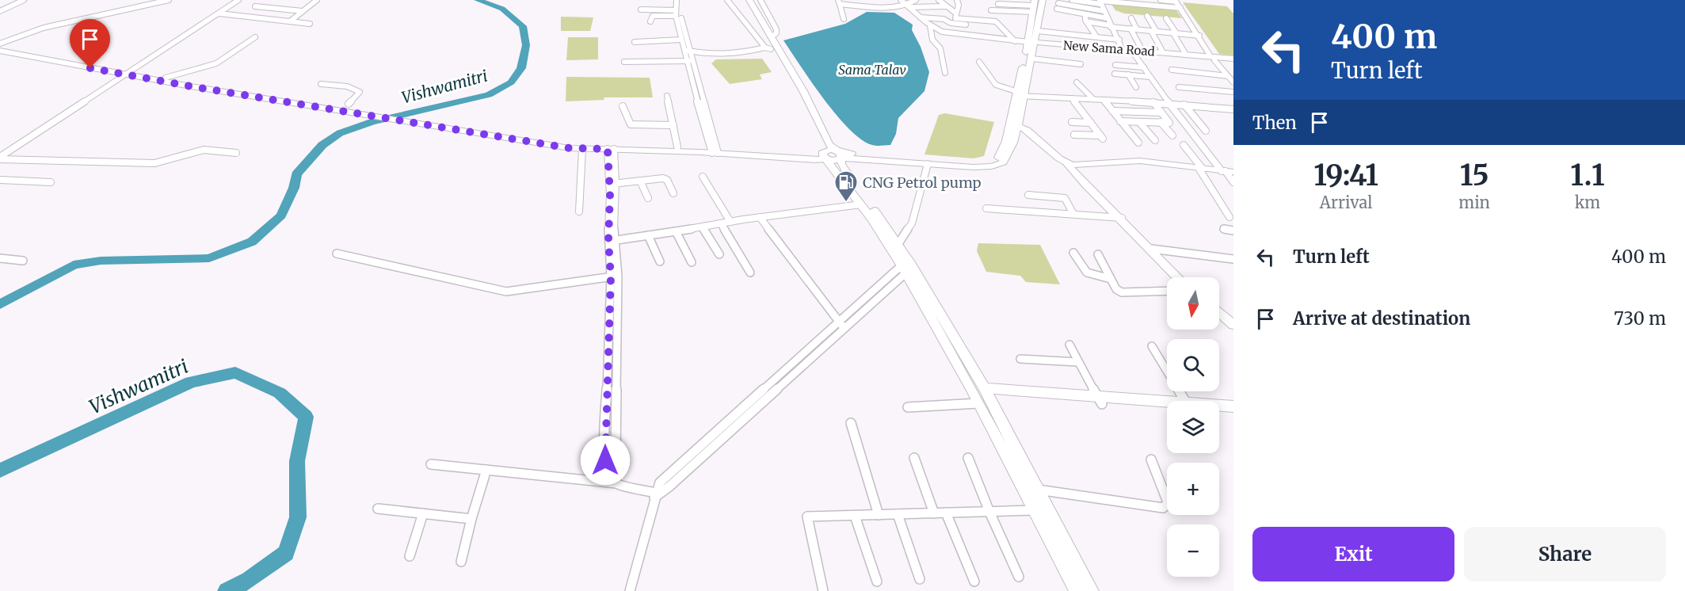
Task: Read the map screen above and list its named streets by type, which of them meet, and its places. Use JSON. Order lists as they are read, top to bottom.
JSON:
{
  "streets": {
    "main road": ["New Sama Road"]
  },
  "water": ["Sama Talav", "Vishwamitri"],
  "places": {
    "fuel station": ["CNG Petrol pump"]
  },
  "north": "bottom",
  "page": {
    "turn": ["400 m", "Turn left"],
    "then": "Then",
    "eta": [
      "19:41",
      "Arrival",
      "15",
      "min",
      "1.1",
      "km"
    ],
    "list": [
      {
        "name": "Turn left",
        "value": "400 m"
      },
      {
        "name": "Arrive at destination",
        "value": "730 m"
      }
    ],
    "map_buttons": ["+", "−"],
    "buttons": ["Exit", "Share"]
  }
}
